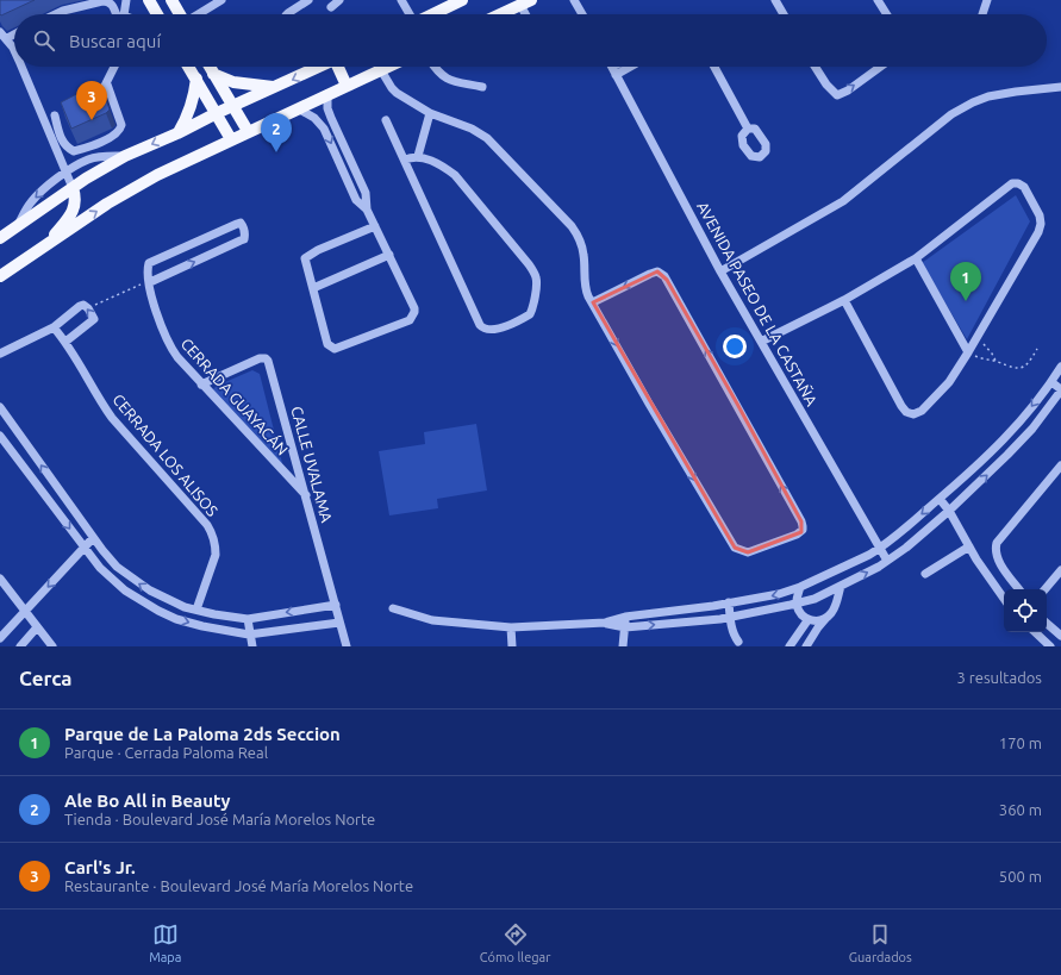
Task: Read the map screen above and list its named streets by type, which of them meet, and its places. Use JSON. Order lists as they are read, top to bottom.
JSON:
{
  "streets": {
    "street": [
      "AVENIDA PASEO DE LA CASTAÑA",
      "CERRADA GUAYACÁN",
      "CERRADA LOS ALISOS",
      "CALLE UVALAMA"
    ]
  },
  "crossings": [
    ["CERRADA GUAYACÁN", "CALLE UVALAMA"]
  ],
  "page": {
    "search": "Buscar aquí",
    "pins": ["3", "2", "1"],
    "heading": ["Cerca", "3 resultados"],
    "list": [
      {
        "mark": "1",
        "name": "Parque de La Paloma 2ds Seccion",
        "note": "Parque · Cerrada Paloma Real",
        "value": "170 m"
      },
      {
        "mark": "2",
        "name": "Ale Bo All in Beauty",
        "note": "Tienda · Boulevard José María Morelos Norte",
        "value": "360 m"
      },
      {
        "mark": "3",
        "name": "Carl's Jr.",
        "note": "Restaurante · Boulevard José María Morelos Norte",
        "value": "500 m"
      }
    ],
    "nav": ["Mapa", "Cómo llegar", "Guardados"]
  }
}
